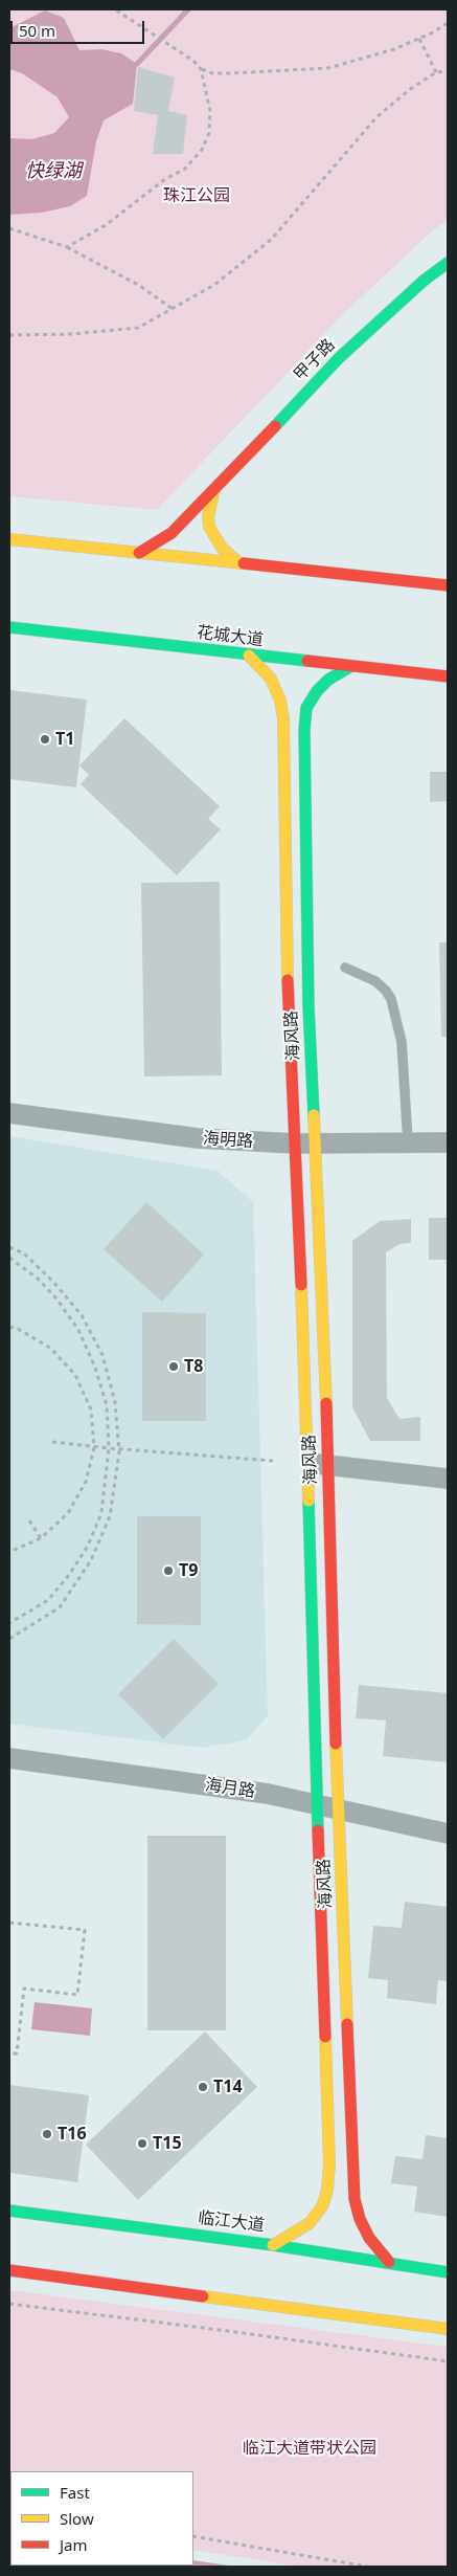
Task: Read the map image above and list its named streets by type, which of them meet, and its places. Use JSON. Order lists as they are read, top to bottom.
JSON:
{
  "streets": {
    "street": [
      "甲子路",
      "花城大道",
      "海风路",
      "海明路",
      "海月路",
      "临江大道"
    ]
  },
  "crossings": [
    ["花城大道", "海风路"],
    ["海风路", "海明路"],
    ["海风路", "海月路"],
    ["海风路", "临江大道"]
  ],
  "water": ["快绿湖"],
  "parks": ["珠江公园", "临江大道带状公园"],
  "places": [
    "T1",
    "T8",
    "T9",
    "T14",
    "T16",
    "T15"
  ],
  "legend": ["Fast", "Slow", "Jam"],
  "scale_bar": "50 m"
}
